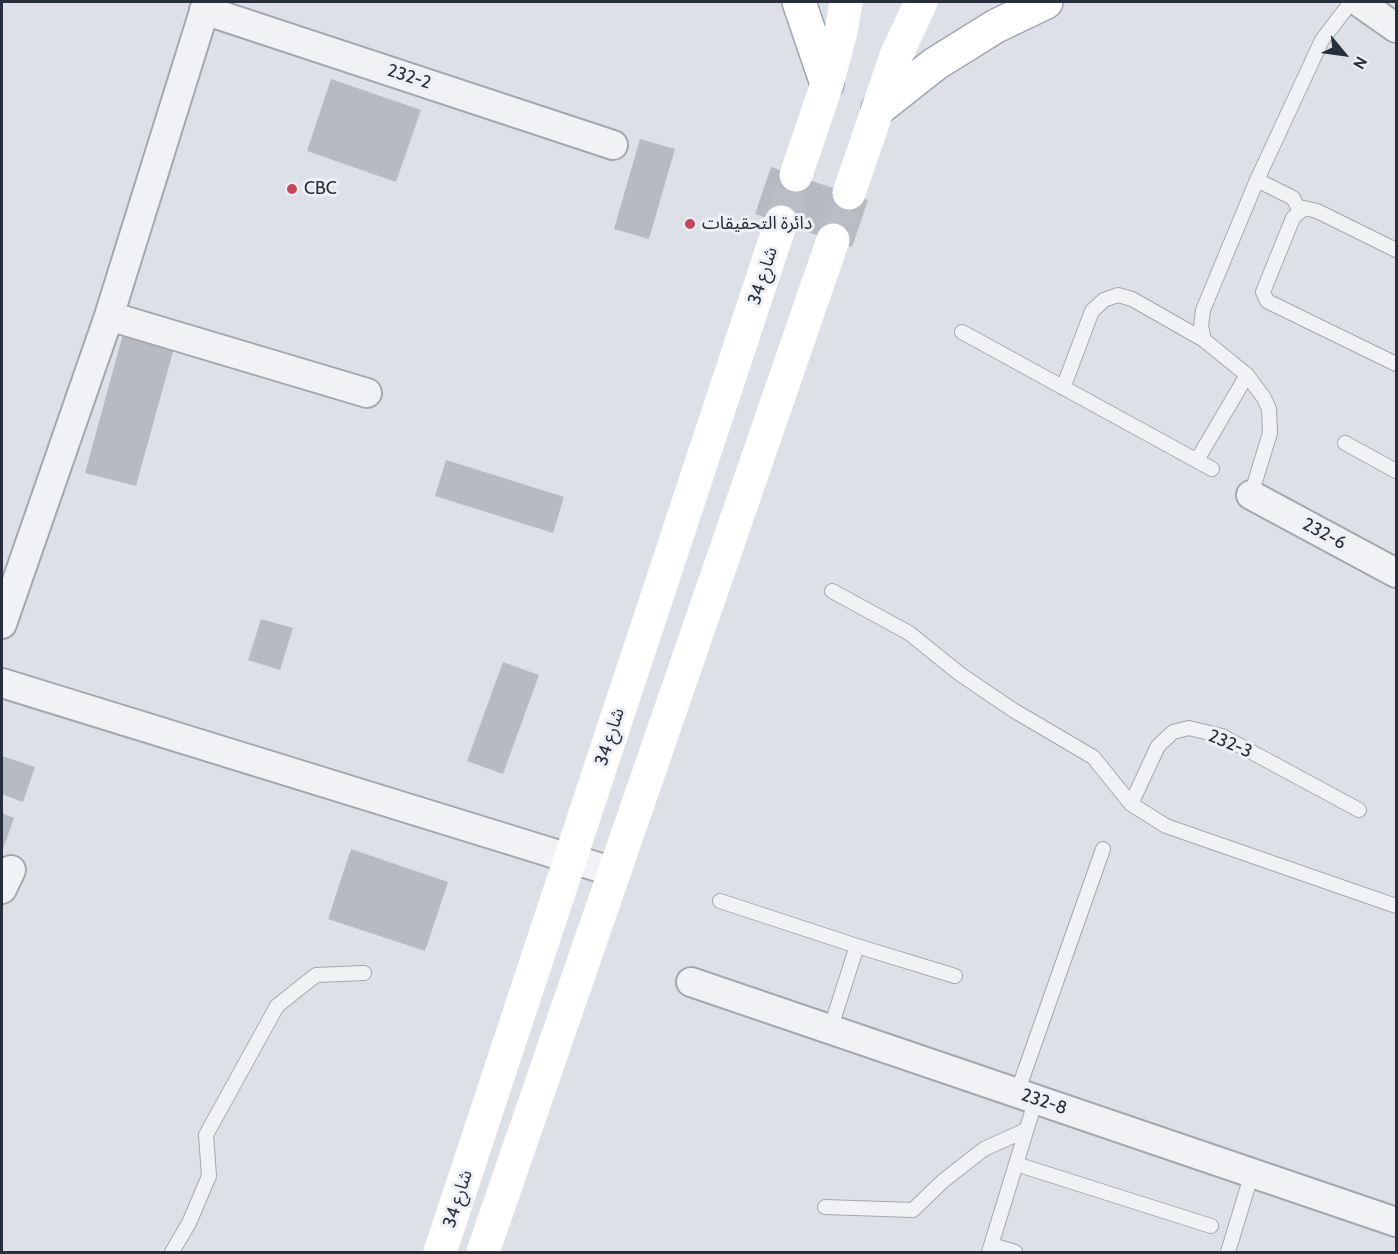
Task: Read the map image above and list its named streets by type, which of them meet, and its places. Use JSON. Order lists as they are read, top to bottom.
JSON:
{
  "streets": {
    "main road": ["شارع 34"],
    "street": ["232-2", "232-6", "232-8"],
    "lane": ["232-3"]
  },
  "places": ["CBC", "دائرة التحقيقات"],
  "north": "bottom right"
}
